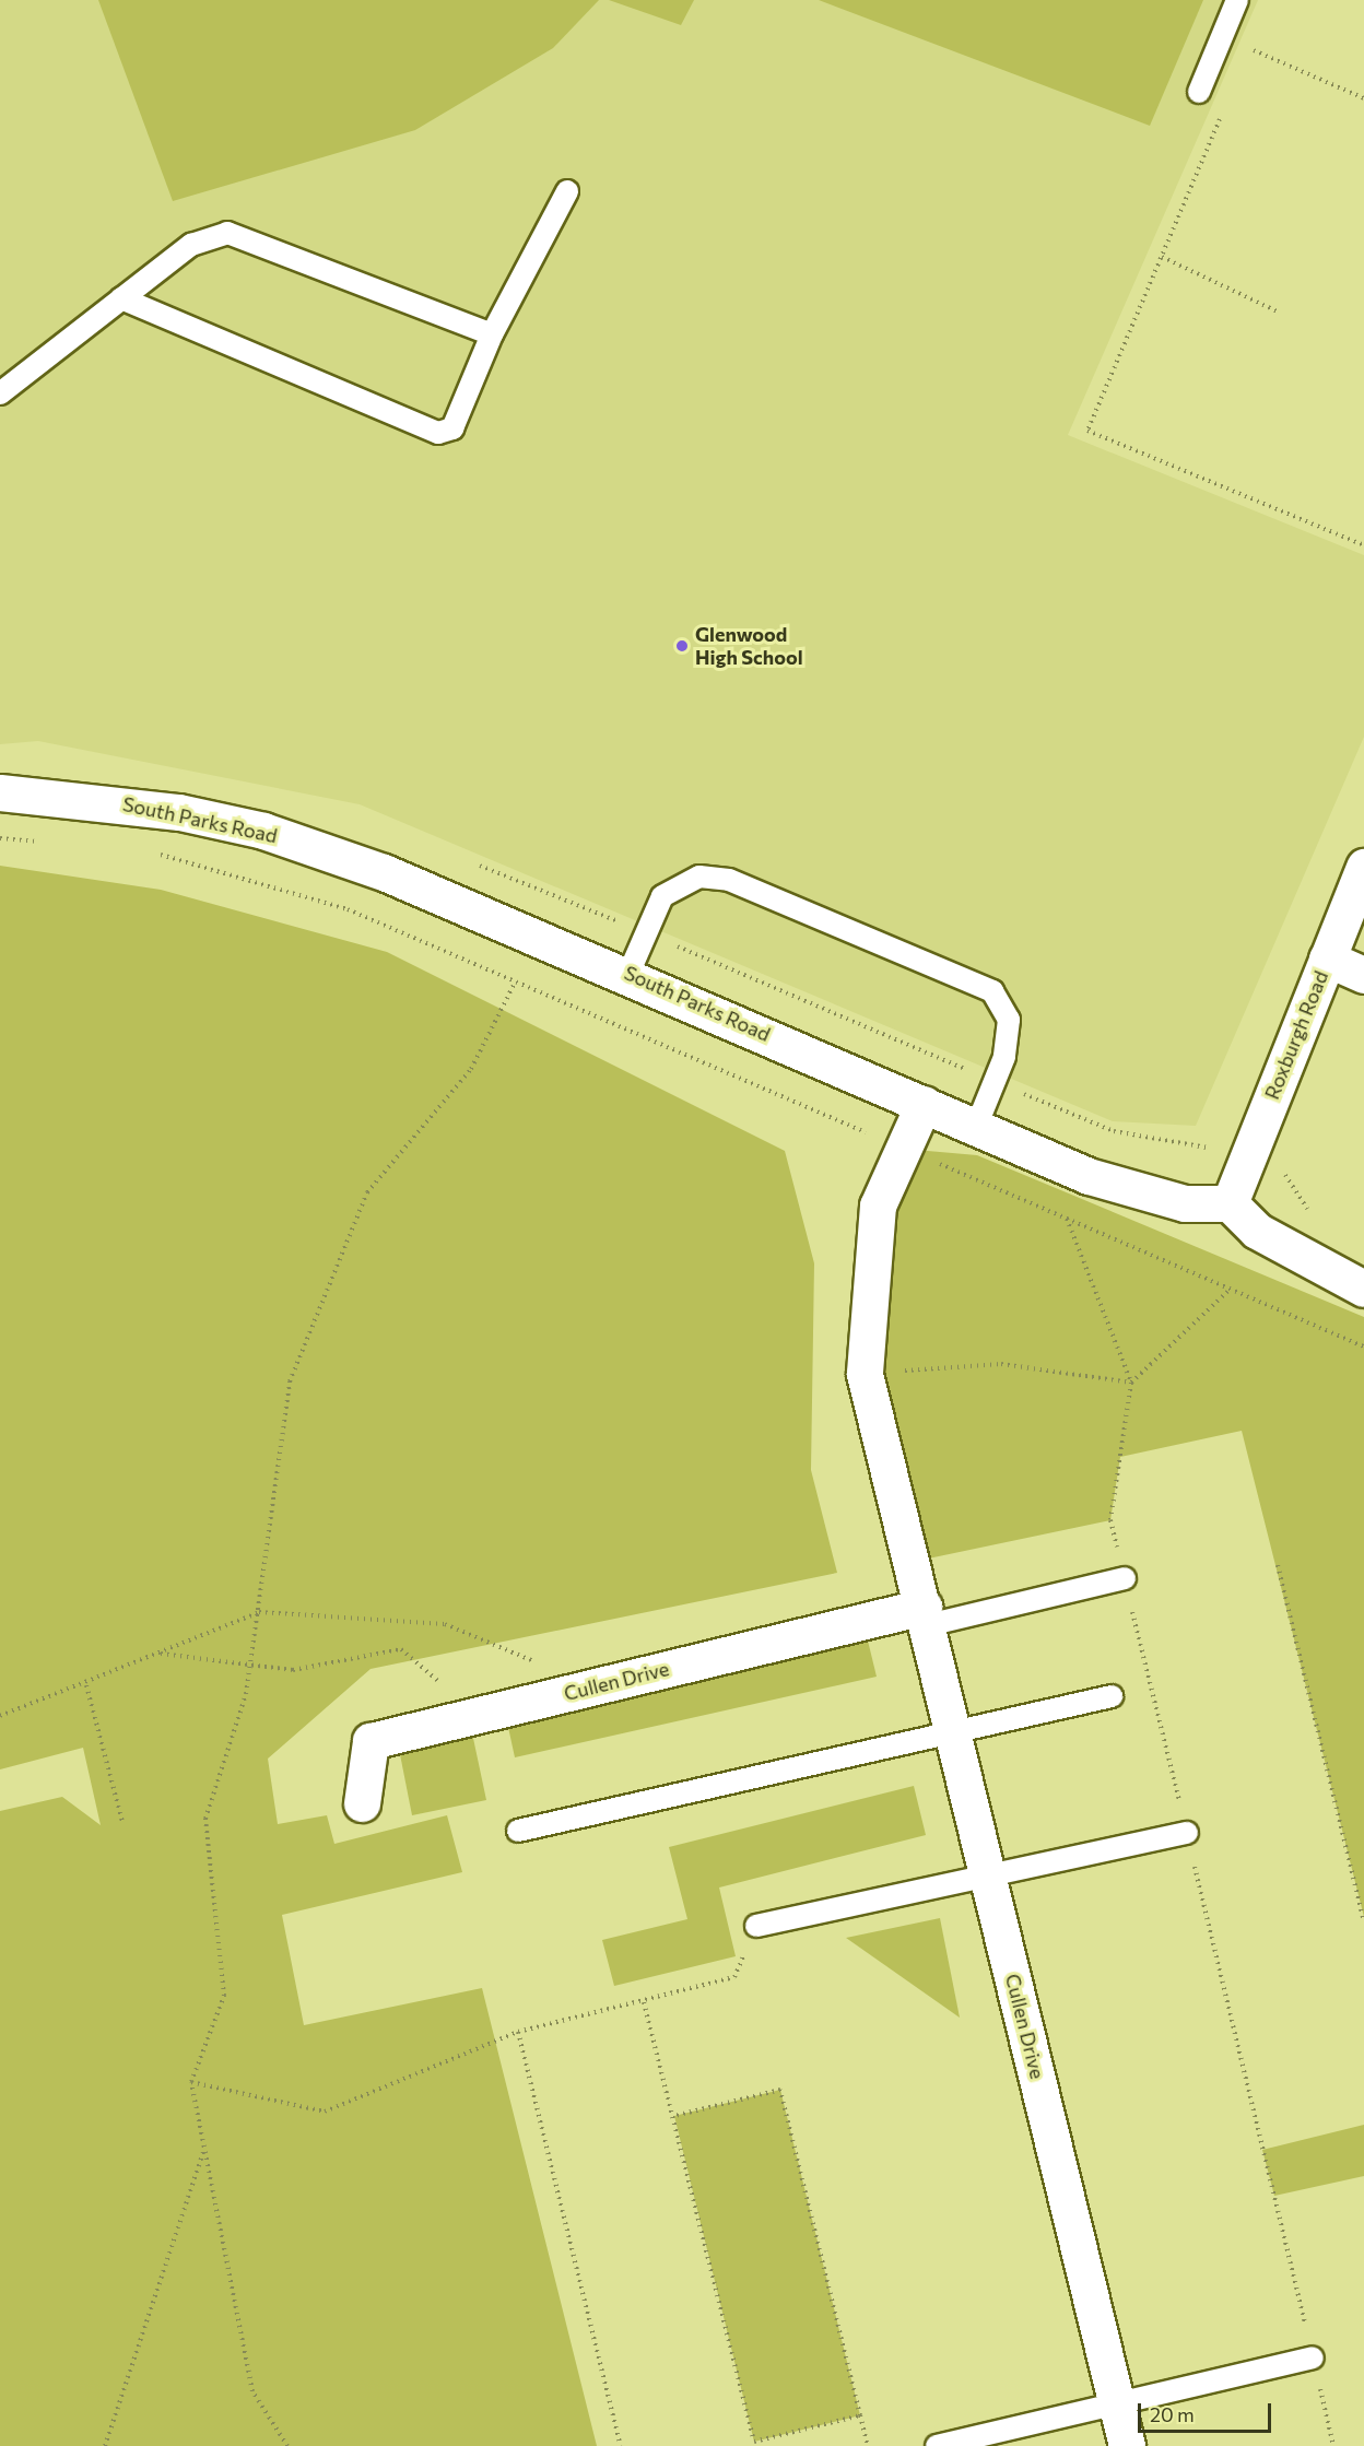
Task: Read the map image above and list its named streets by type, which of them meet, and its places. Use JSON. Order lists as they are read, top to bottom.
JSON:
{
  "streets": {
    "street": ["South Parks Road", "Roxburgh Road", "Cullen Drive"]
  },
  "crossings": [
    ["South Parks Road", "Roxburgh Road"],
    ["South Parks Road", "Cullen Drive"]
  ],
  "places": ["Glenwood High School"],
  "scale_bar": "20 m"
}
